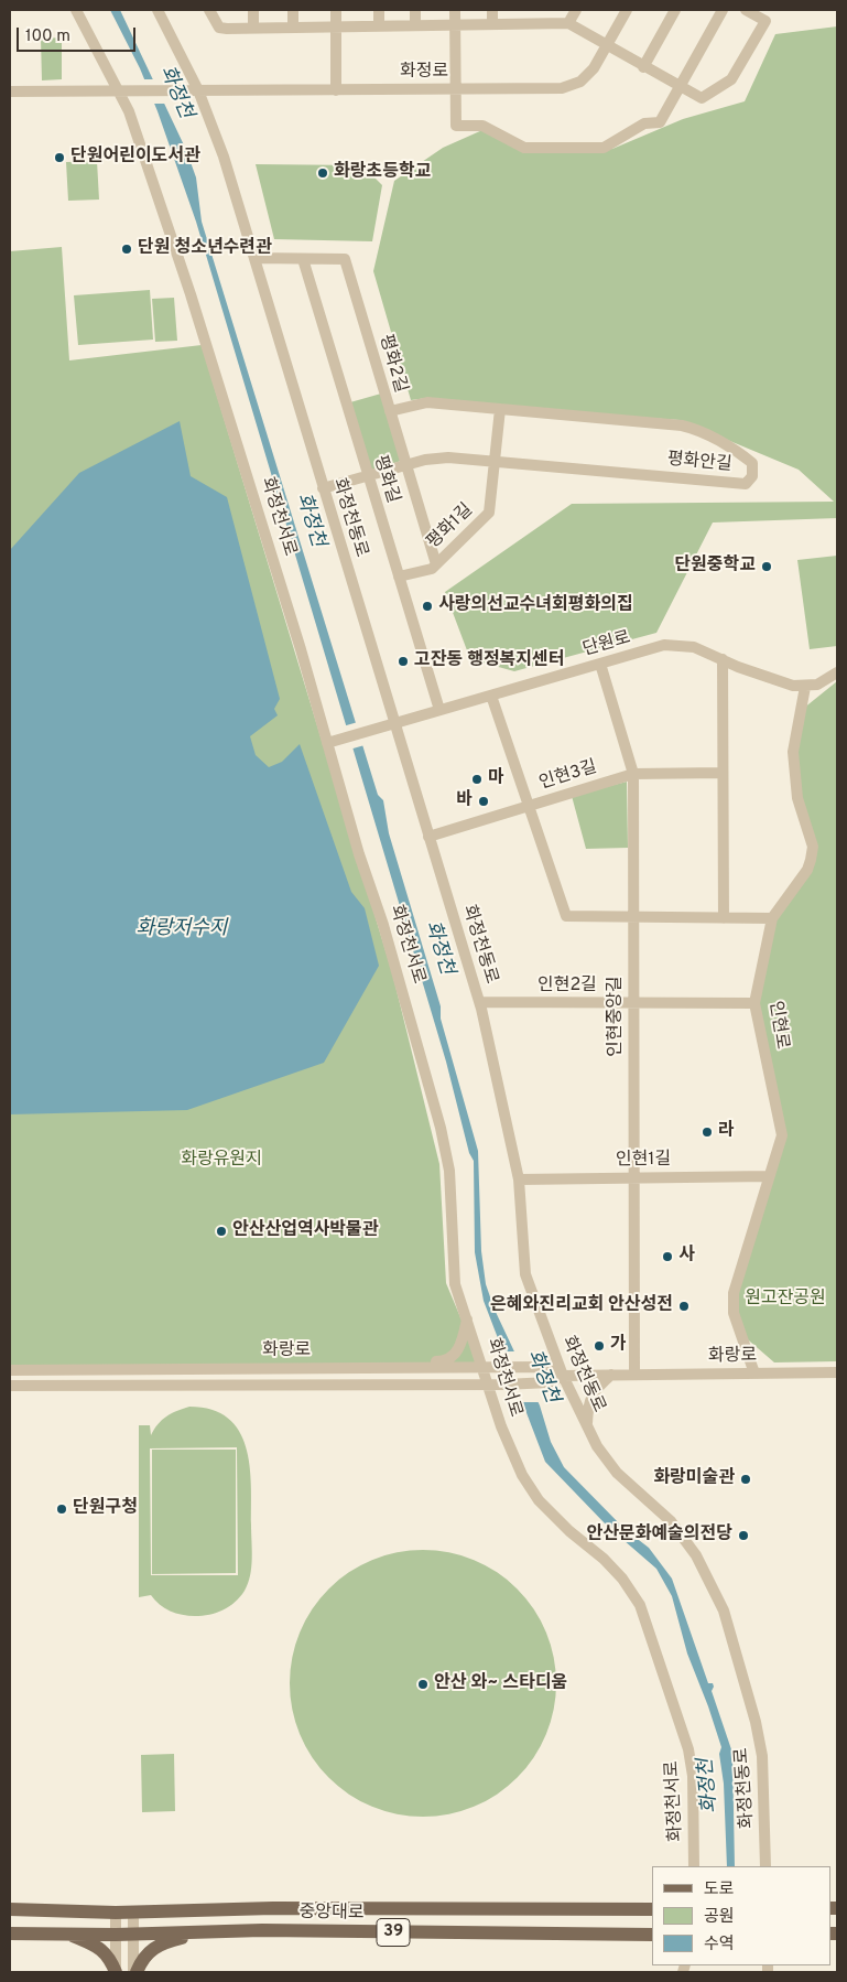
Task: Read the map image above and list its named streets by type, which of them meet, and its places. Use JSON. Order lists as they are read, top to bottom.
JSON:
{
  "streets": {
    "main road": ["중앙대로", "39"],
    "street": [
      "화정로",
      "평화2길",
      "평화안길",
      "평화길",
      "화정천서로",
      "화정천동로",
      "평화1길",
      "단원로",
      "인현3길",
      "인현2길",
      "인현중앙길",
      "인현로",
      "인현1길",
      "화랑로"
    ]
  },
  "crossings": [
    ["화정로", "화정천서로"],
    ["화정로", "화정천동로"],
    ["평화2길", "평화안길"],
    ["평화2길", "평화길"],
    ["평화2길", "화정천동로"],
    ["평화2길", "평화1길"],
    ["평화안길", "평화길"],
    ["평화안길", "화정천동로"],
    ["평화안길", "평화1길"],
    ["평화길", "평화1길"],
    ["평화길", "단원로"],
    ["화정천서로", "단원로"],
    ["화정천서로", "화랑로"],
    ["화정천동로", "단원로"],
    ["화정천동로", "인현3길"],
    ["화정천동로", "인현2길"],
    ["화정천동로", "인현1길"],
    ["화정천동로", "화랑로"],
    ["단원로", "인현중앙길"],
    ["단원로", "인현로"],
    ["인현3길", "인현중앙길"],
    ["인현2길", "인현중앙길"],
    ["인현2길", "인현로"],
    ["인현중앙길", "인현1길"],
    ["인현중앙길", "화랑로"],
    ["인현로", "인현1길"],
    ["인현로", "화랑로"]
  ],
  "water": ["화정천", "화랑저수지"],
  "parks": ["화랑유원지", "원고잔공원"],
  "places": [
    "단원어린이도서관",
    "화랑초등학교",
    "단원 청소년수련관",
    "단원중학교",
    "사랑의선교수녀회평화의집",
    "고잔동 행정복지센터",
    "마",
    "바",
    "라",
    "안산산업역사박물관",
    "사",
    "은혜와진리교회 안산성전",
    "가",
    "화랑미술관",
    "단원구청",
    "안산문화예술의전당",
    "안산 와~ 스타디움"
  ],
  "legend": ["도로", "공원", "수역"],
  "scale_bar": "100 m"
}
